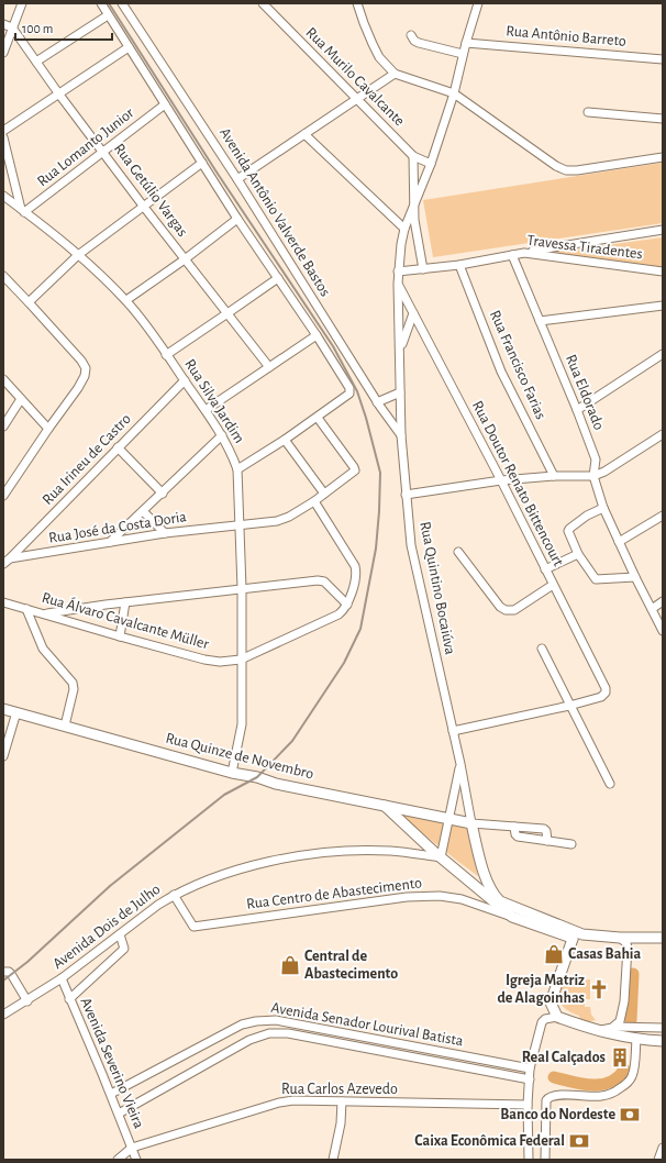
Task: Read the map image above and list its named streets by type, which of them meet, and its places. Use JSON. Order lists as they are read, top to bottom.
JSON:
{
  "streets": {
    "main road": ["Rua Quintino Bocaiúva", "Rua Quinze de Novembro"],
    "street": [
      "Rua Antônio Barreto",
      "Rua Murilo Cavalcante",
      "Rua Lomanto Junior",
      "Rua Getúlio Vargas",
      "Avenida Antônio Valverde Bastos",
      "Travessa Tiradentes",
      "Rua Francisco Farias",
      "Rua Eldorado",
      "Rua Silva Jardim",
      "Rua Irineu de Castro",
      "Rua Doutor Renato Bittencourt",
      "Rua José da Costa Doria",
      "Rua Álvaro Cavalcante Müller",
      "Rua Centro de Abastecimento",
      "Avenida Dois de Julho",
      "Avenida Senador Lourival Batista",
      "Avenida Severino Vieira",
      "Rua Carlos Azevedo"
    ]
  },
  "crossings": [
    ["Rua Antônio Barreto", "Rua Quintino Bocaiúva"],
    ["Rua Murilo Cavalcante", "Rua Quintino Bocaiúva"],
    ["Rua Lomanto Junior", "Rua Getúlio Vargas"],
    ["Rua Lomanto Junior", "Avenida Antônio Valverde Bastos"],
    ["Rua Lomanto Junior", "Rua Silva Jardim"],
    ["Avenida Antônio Valverde Bastos", "Rua José da Costa Doria"],
    ["Avenida Antônio Valverde Bastos", "Rua Quintino Bocaiúva"],
    ["Travessa Tiradentes", "Rua Francisco Farias"],
    ["Travessa Tiradentes", "Rua Eldorado"],
    ["Travessa Tiradentes", "Rua Quintino Bocaiúva"],
    ["Rua Silva Jardim", "Rua Irineu de Castro"],
    ["Rua Silva Jardim", "Rua José da Costa Doria"],
    ["Rua Silva Jardim", "Rua Álvaro Cavalcante Müller"],
    ["Rua Silva Jardim", "Rua Quinze de Novembro"],
    ["Rua Irineu de Castro", "Rua José da Costa Doria"],
    ["Rua Doutor Renato Bittencourt", "Rua Quintino Bocaiúva"],
    ["Rua Quintino Bocaiúva", "Rua Quinze de Novembro"],
    ["Rua Centro de Abastecimento", "Avenida Dois de Julho"],
    ["Avenida Dois de Julho", "Avenida Severino Vieira"],
    ["Avenida Senador Lourival Batista", "Avenida Severino Vieira"],
    ["Avenida Severino Vieira", "Rua Carlos Azevedo"]
  ],
  "places": {
    "shop": ["Casas Bahia", "Central de Abastecimento"],
    "church": ["Igreja Matriz de Alagoinhas"],
    "building": ["Real Calçados"],
    "bank": ["Banco do Nordeste", "Caixa Econômica Federal"]
  },
  "scale_bar": "100 m"
}
